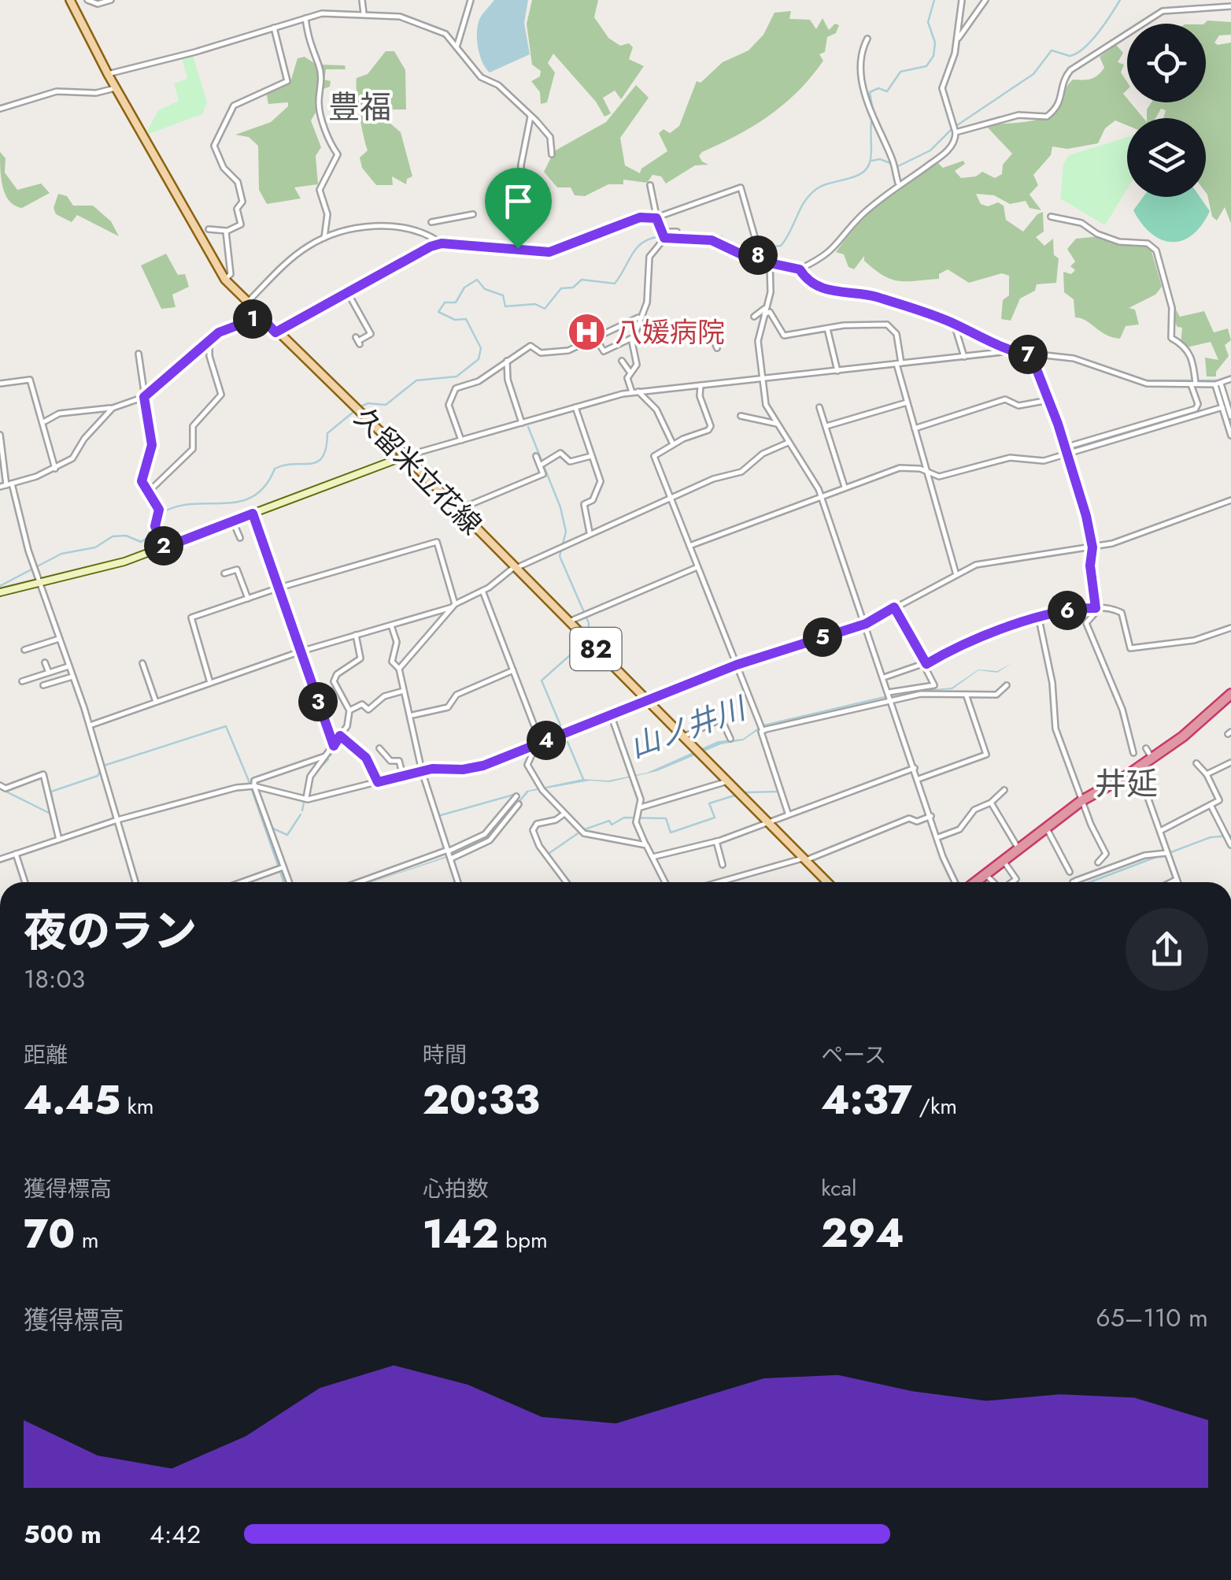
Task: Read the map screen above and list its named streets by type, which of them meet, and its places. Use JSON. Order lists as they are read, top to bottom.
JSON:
{
  "streets": {
    "main road": ["久留米立花線", "82"]
  },
  "districts": ["豊福", "井延"],
  "water": ["山ノ井川"],
  "places": {
    "hospital": ["八媛病院"]
  },
  "page": {
    "pins": [
      "8",
      "1",
      "7",
      "2",
      "6",
      "5",
      "3",
      "4"
    ],
    "heading": ["夜のラン", "18:03"],
    "stats": [
      ["距離", "4.45 km"],
      ["時間", "20:33"],
      ["ペース", "4:37 /km"],
      ["獲得標高", "70 m"],
      ["心拍数", "142 bpm"],
      ["kcal", "294"]
    ],
    "chart": ["獲得標高", "65–110 m"],
    "list": [
      {
        "name": "500 m",
        "note": "4:42"
      }
    ]
  }
}
